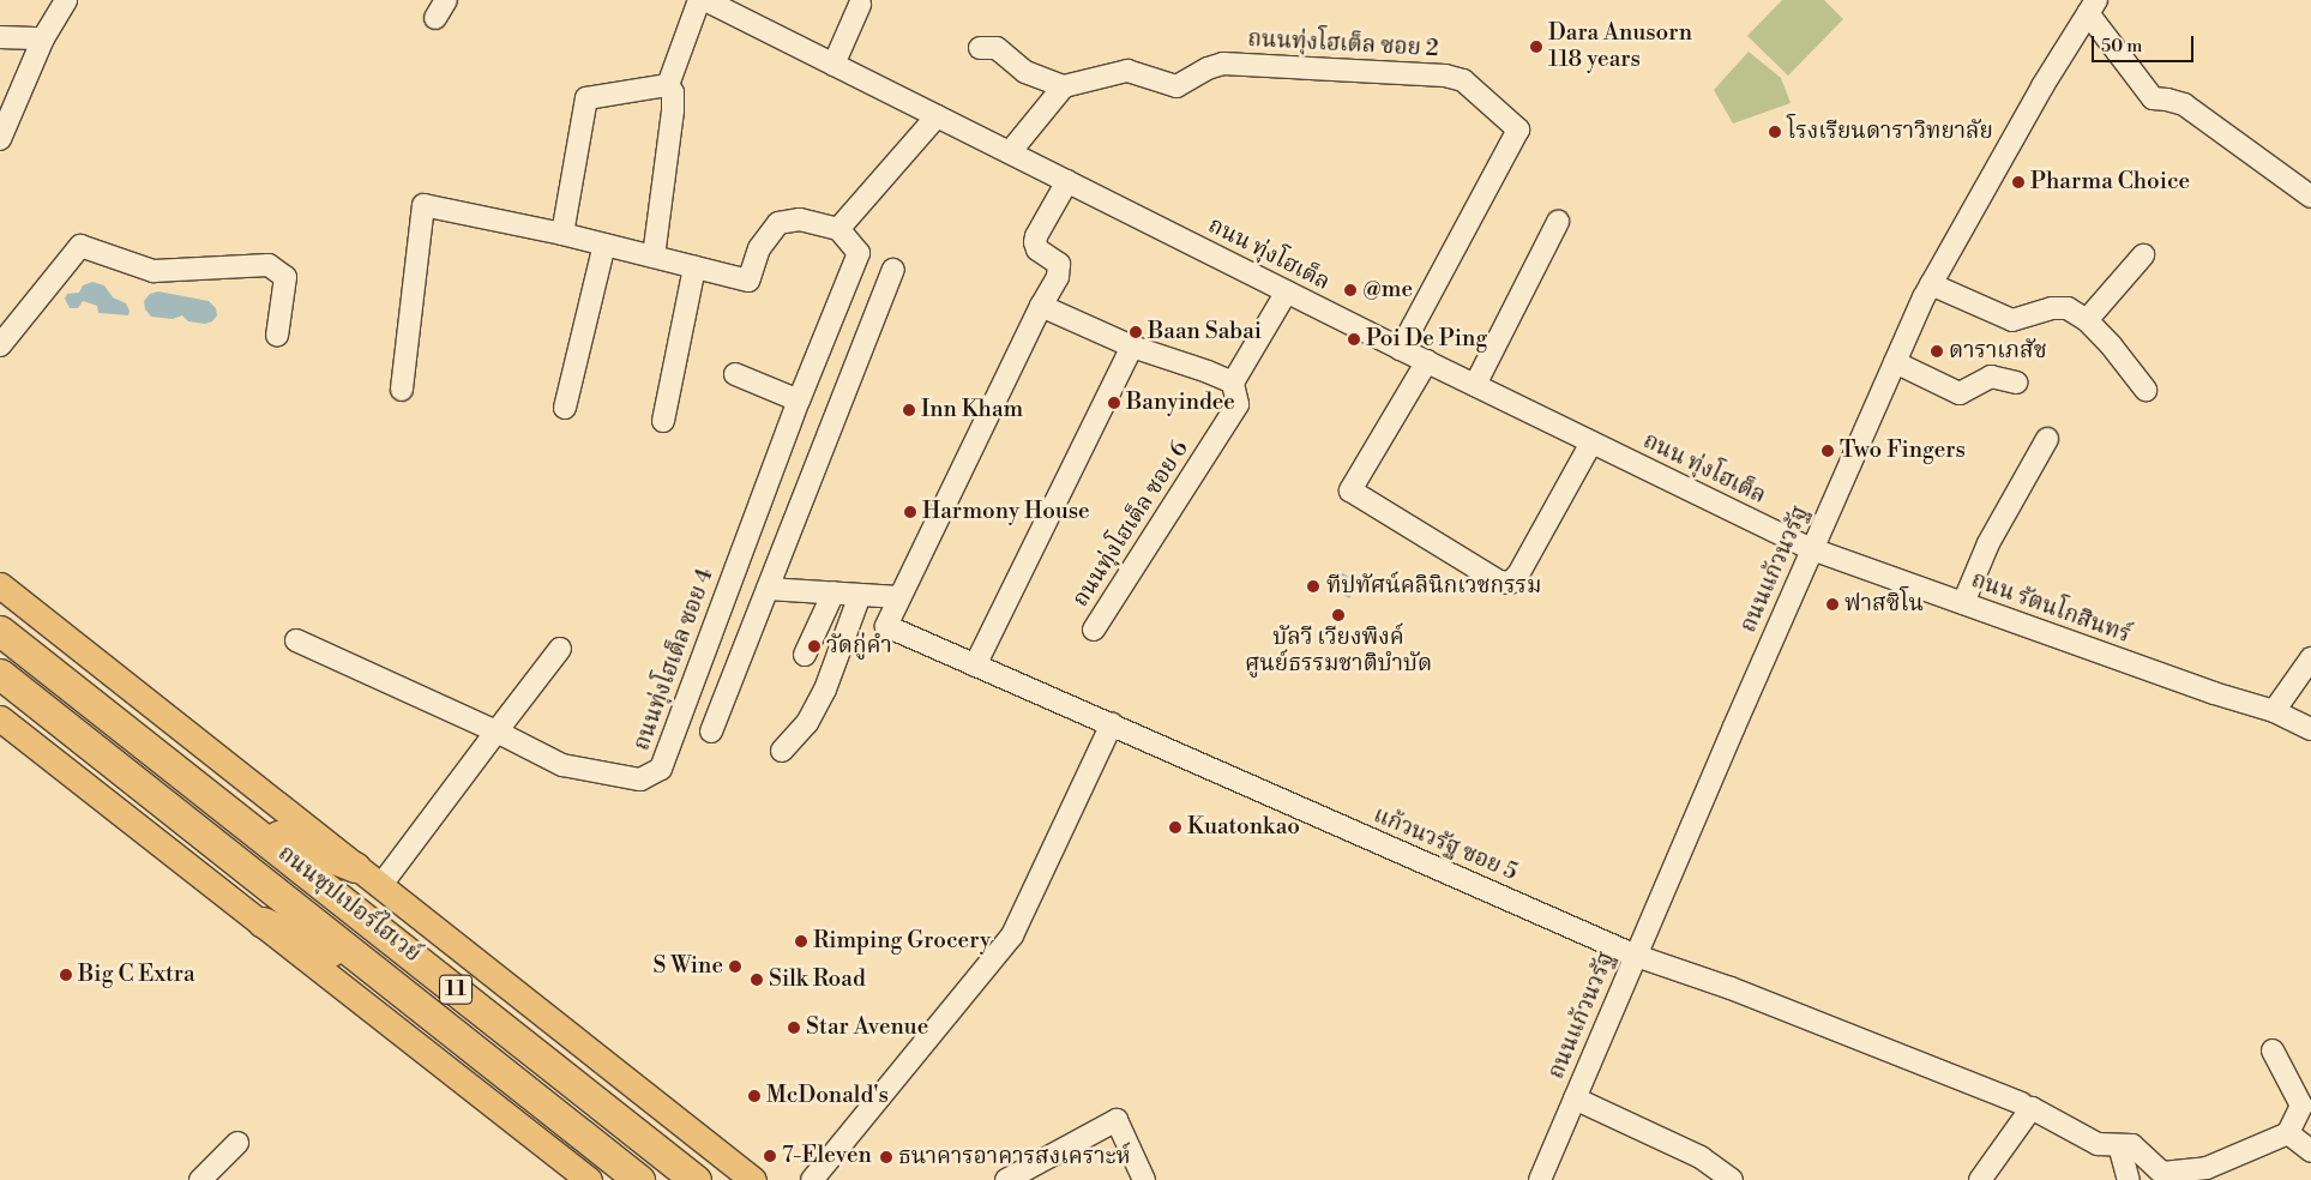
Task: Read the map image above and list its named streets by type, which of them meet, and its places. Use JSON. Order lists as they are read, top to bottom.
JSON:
{
  "streets": {
    "highway": ["ถนนซุปเปอร์ไฮเวย์", "11"],
    "street": [
      "ถนนทุ่งโฮเต็ล ซอย 2",
      "ถนน ทุ่งโฮเต็ล",
      "ถนนทุ่งโฮเต็ล ซอย 6",
      "ถนนแก้วนวรัฐ",
      "ถนน รัตนโกสินทร์",
      "ถนนทุ่งโฮเต็ล ซอย 4",
      "แก้วนวรัฐ ซอย 5"
    ]
  },
  "crossings": [
    ["ถนนทุ่งโฮเต็ล ซอย 2", "ถนน ทุ่งโฮเต็ล"],
    ["ถนน ทุ่งโฮเต็ล", "ถนนแก้วนวรัฐ"],
    ["ถนน ทุ่งโฮเต็ล", "ถนน รัตนโกสินทร์"],
    ["ถนนแก้วนวรัฐ", "ถนน รัตนโกสินทร์"],
    ["ถนนแก้วนวรัฐ", "แก้วนวรัฐ ซอย 5"]
  ],
  "places": [
    "Dara Anusorn 118 years",
    "โรงเรียนดาราวิทยาลัย",
    "Pharma Choice",
    "@me",
    "Baan Sabai",
    "Poi De Ping",
    "ดาราเภสัช",
    "Banyindee",
    "Inn Kham",
    "Two Fingers",
    "Harmony House",
    "ทีปทัศน์คลินิกเวชกรรม",
    "ฟาสซิโน",
    "บัลวี เวียงพิงค์ ศูนย์ธรรมชาติบำบัด",
    "วัดกู่คำ",
    "Kuatonkao",
    "Rimping Grocery",
    "S Wine",
    "Big C Extra",
    "Silk Road",
    "Star Avenue",
    "McDonald's",
    "7-Eleven",
    "ธนาคารอาคารสงเคราะห์"
  ],
  "scale_bar": "50 m"
}
